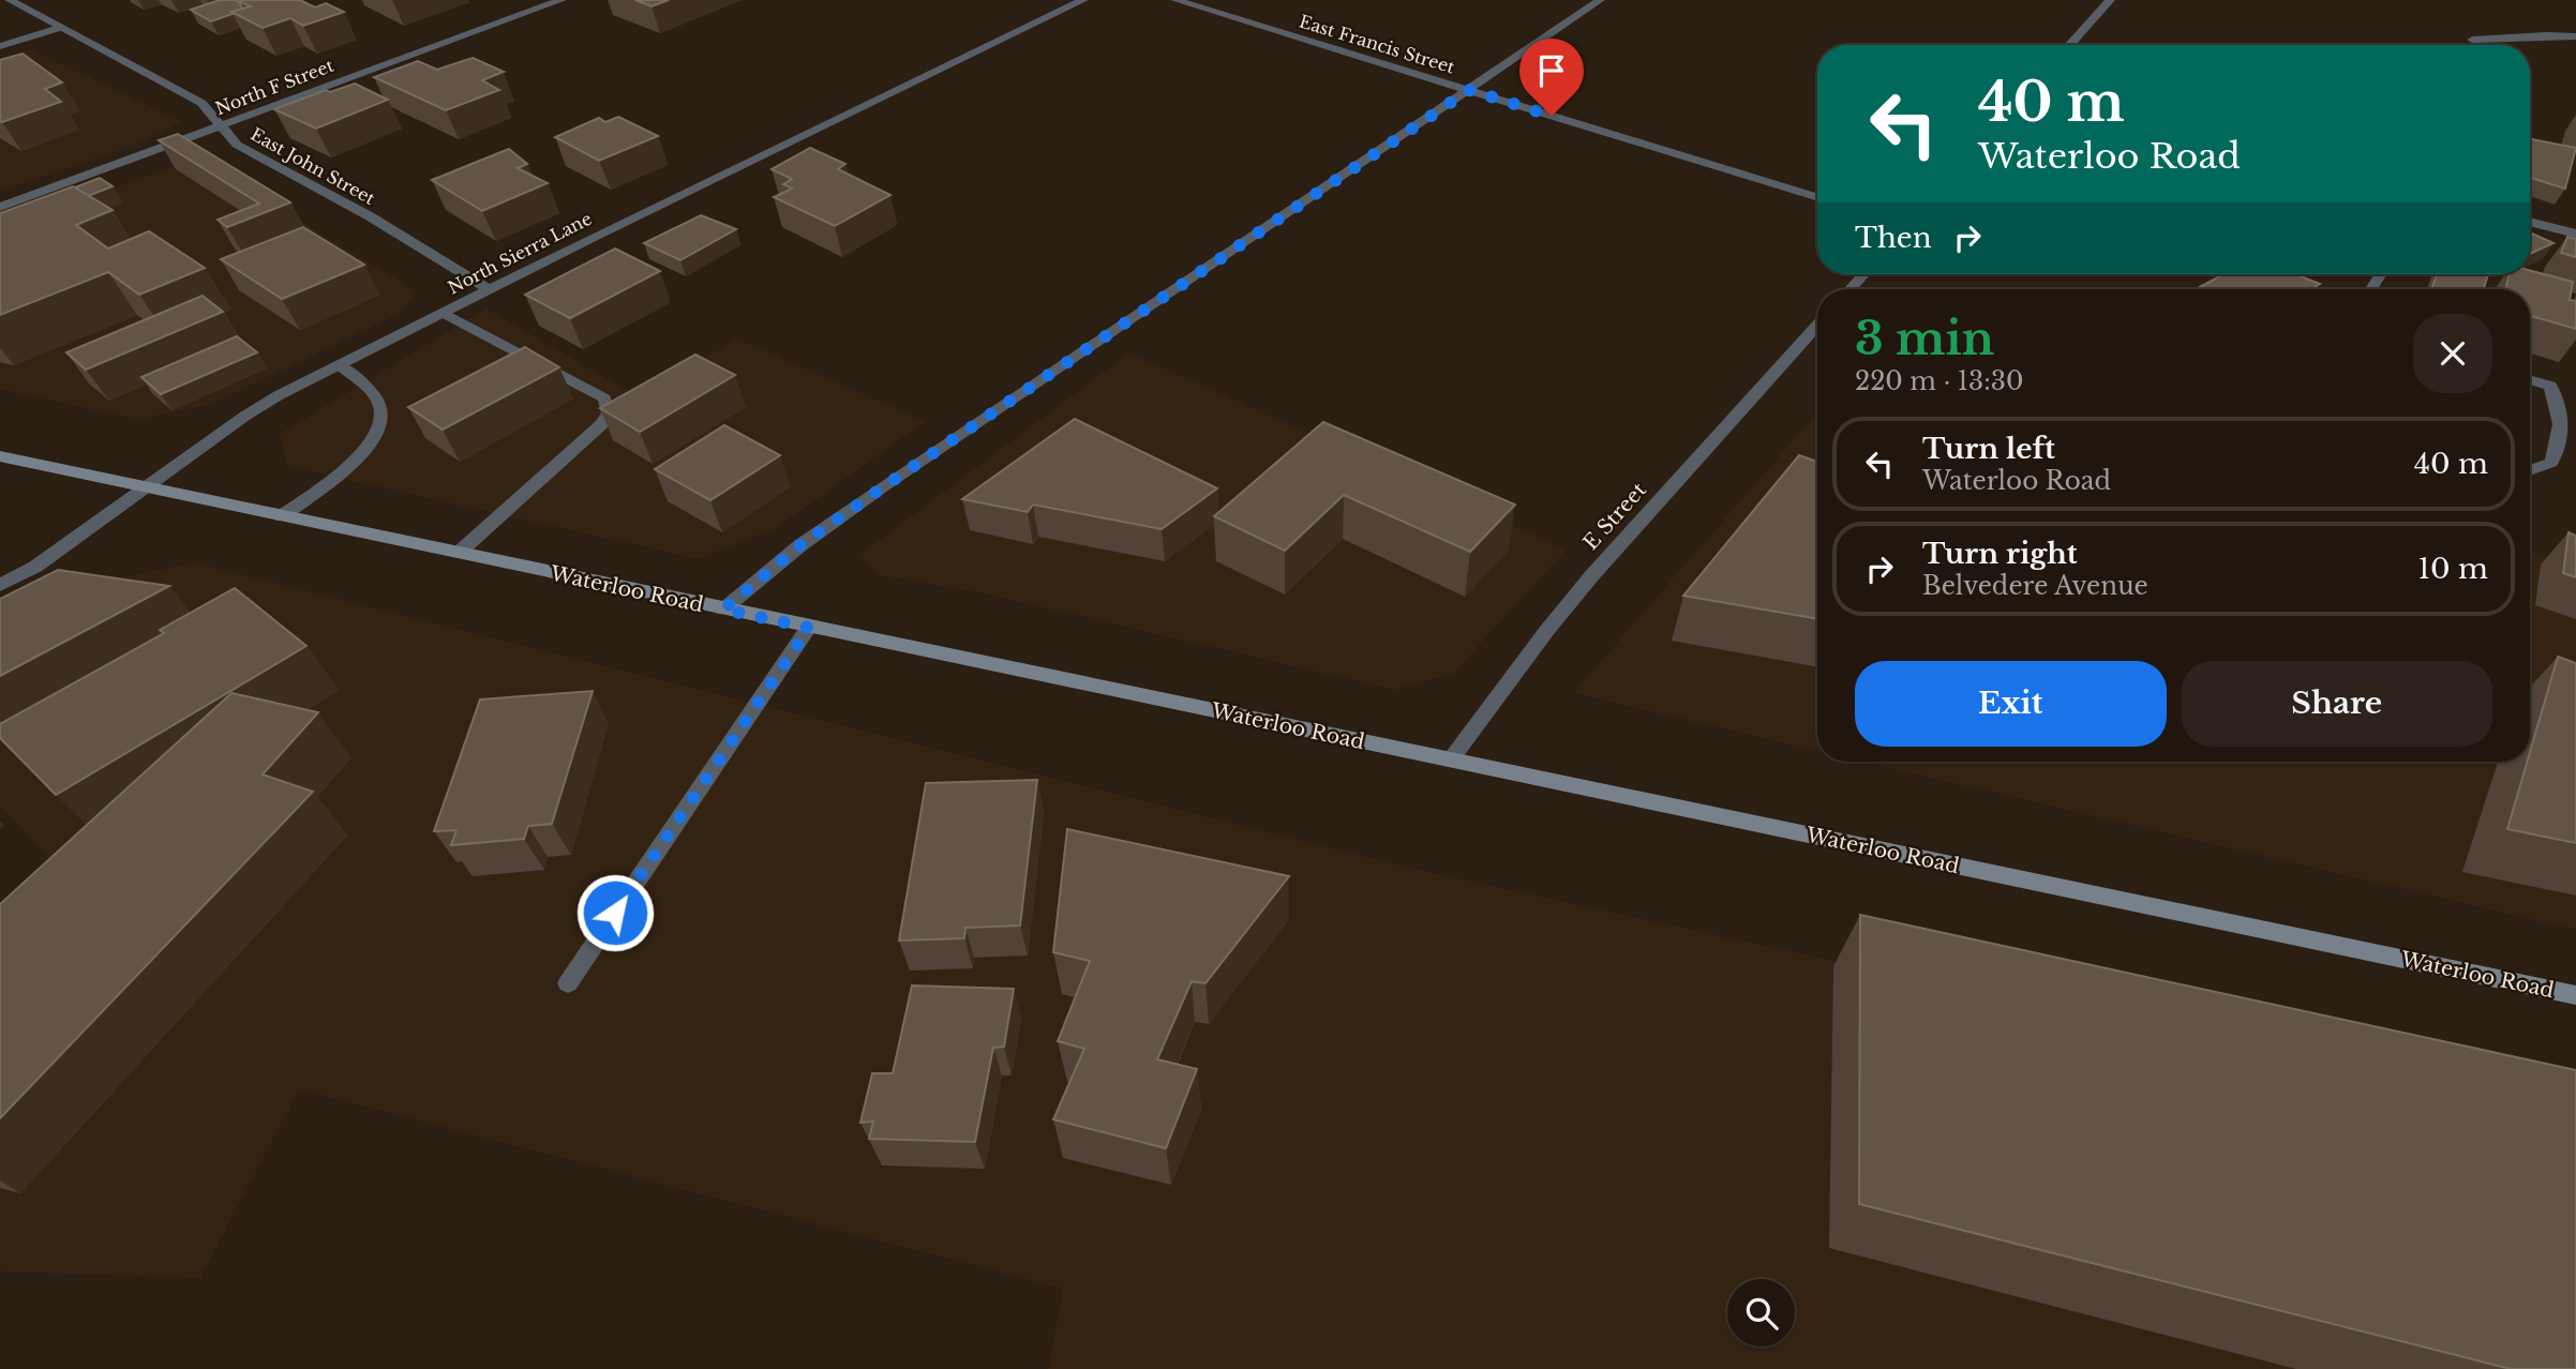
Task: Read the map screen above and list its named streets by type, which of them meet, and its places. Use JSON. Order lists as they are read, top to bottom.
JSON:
{
  "streets": {
    "main road": ["Waterloo Road"],
    "street": [
      "East Francis Street",
      "North F Street",
      "East John Street",
      "North Sierra Lane",
      "E Street"
    ]
  },
  "crossings": [
    ["North F Street", "East John Street"],
    ["East John Street", "North Sierra Lane"],
    ["North Sierra Lane", "Waterloo Road"],
    ["E Street", "Waterloo Road"]
  ],
  "page": {
    "turn": ["40 m", "Waterloo Road"],
    "then": "Then",
    "heading": ["3 min", "220 m · 13:30"],
    "list": [
      {
        "name": "Turn left",
        "note": "Waterloo Road",
        "value": "40 m"
      },
      {
        "name": "Turn right",
        "note": "Belvedere Avenue",
        "value": "10 m"
      }
    ],
    "buttons": ["Exit", "Share"]
  }
}
